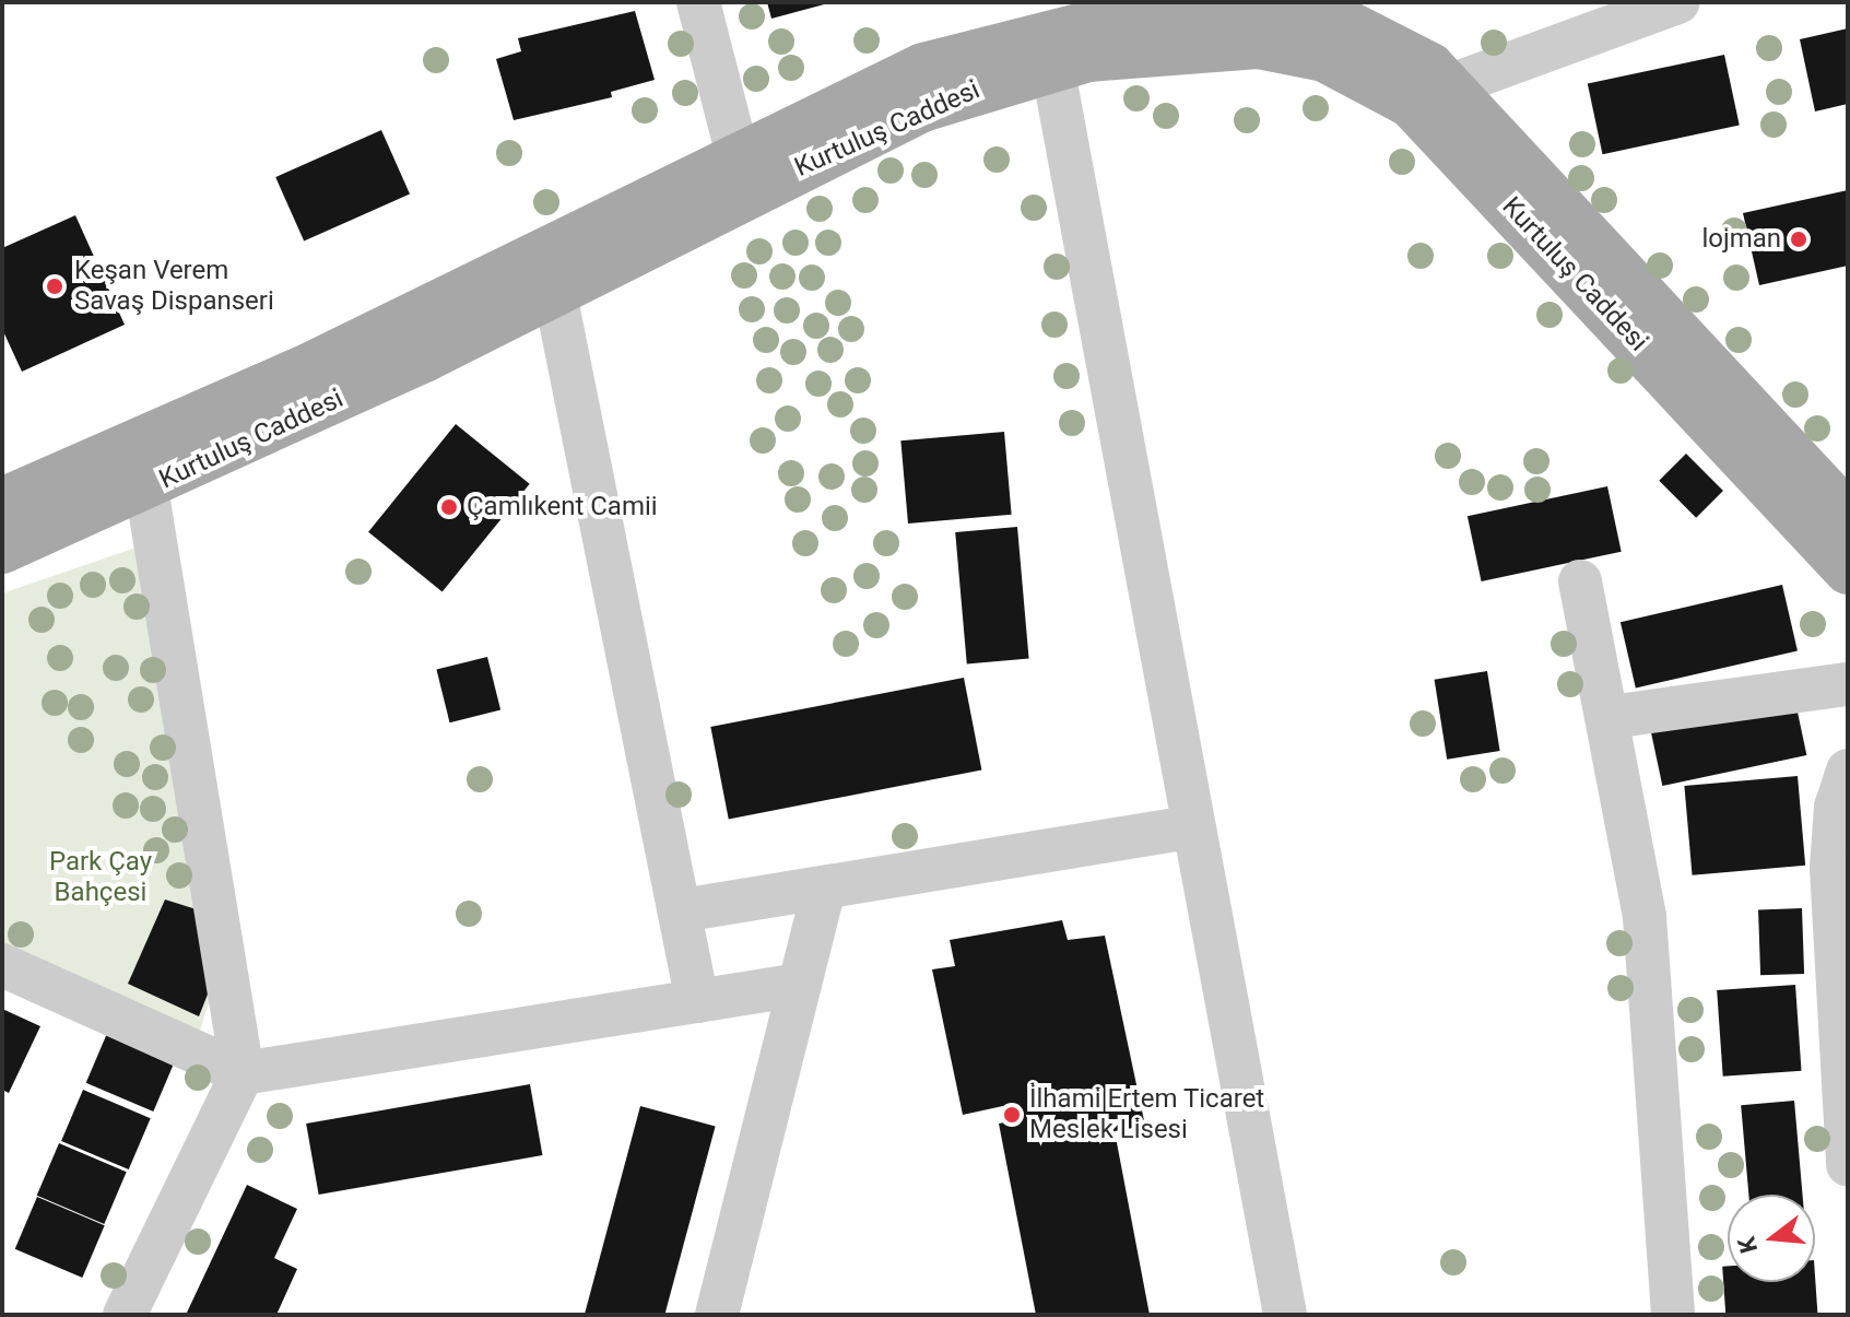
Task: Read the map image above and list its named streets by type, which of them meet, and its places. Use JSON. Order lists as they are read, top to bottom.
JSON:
{
  "streets": {
    "main road": ["Kurtuluş Caddesi"]
  },
  "parks": ["Park Çay Bahçesi"],
  "places": [
    "lojman",
    "Keşan Verem Savaş Dispanseri",
    "Çamlıkent Camii",
    "İlhami Ertem Ticaret Meslek Lisesi"
  ],
  "north": "left"
}
